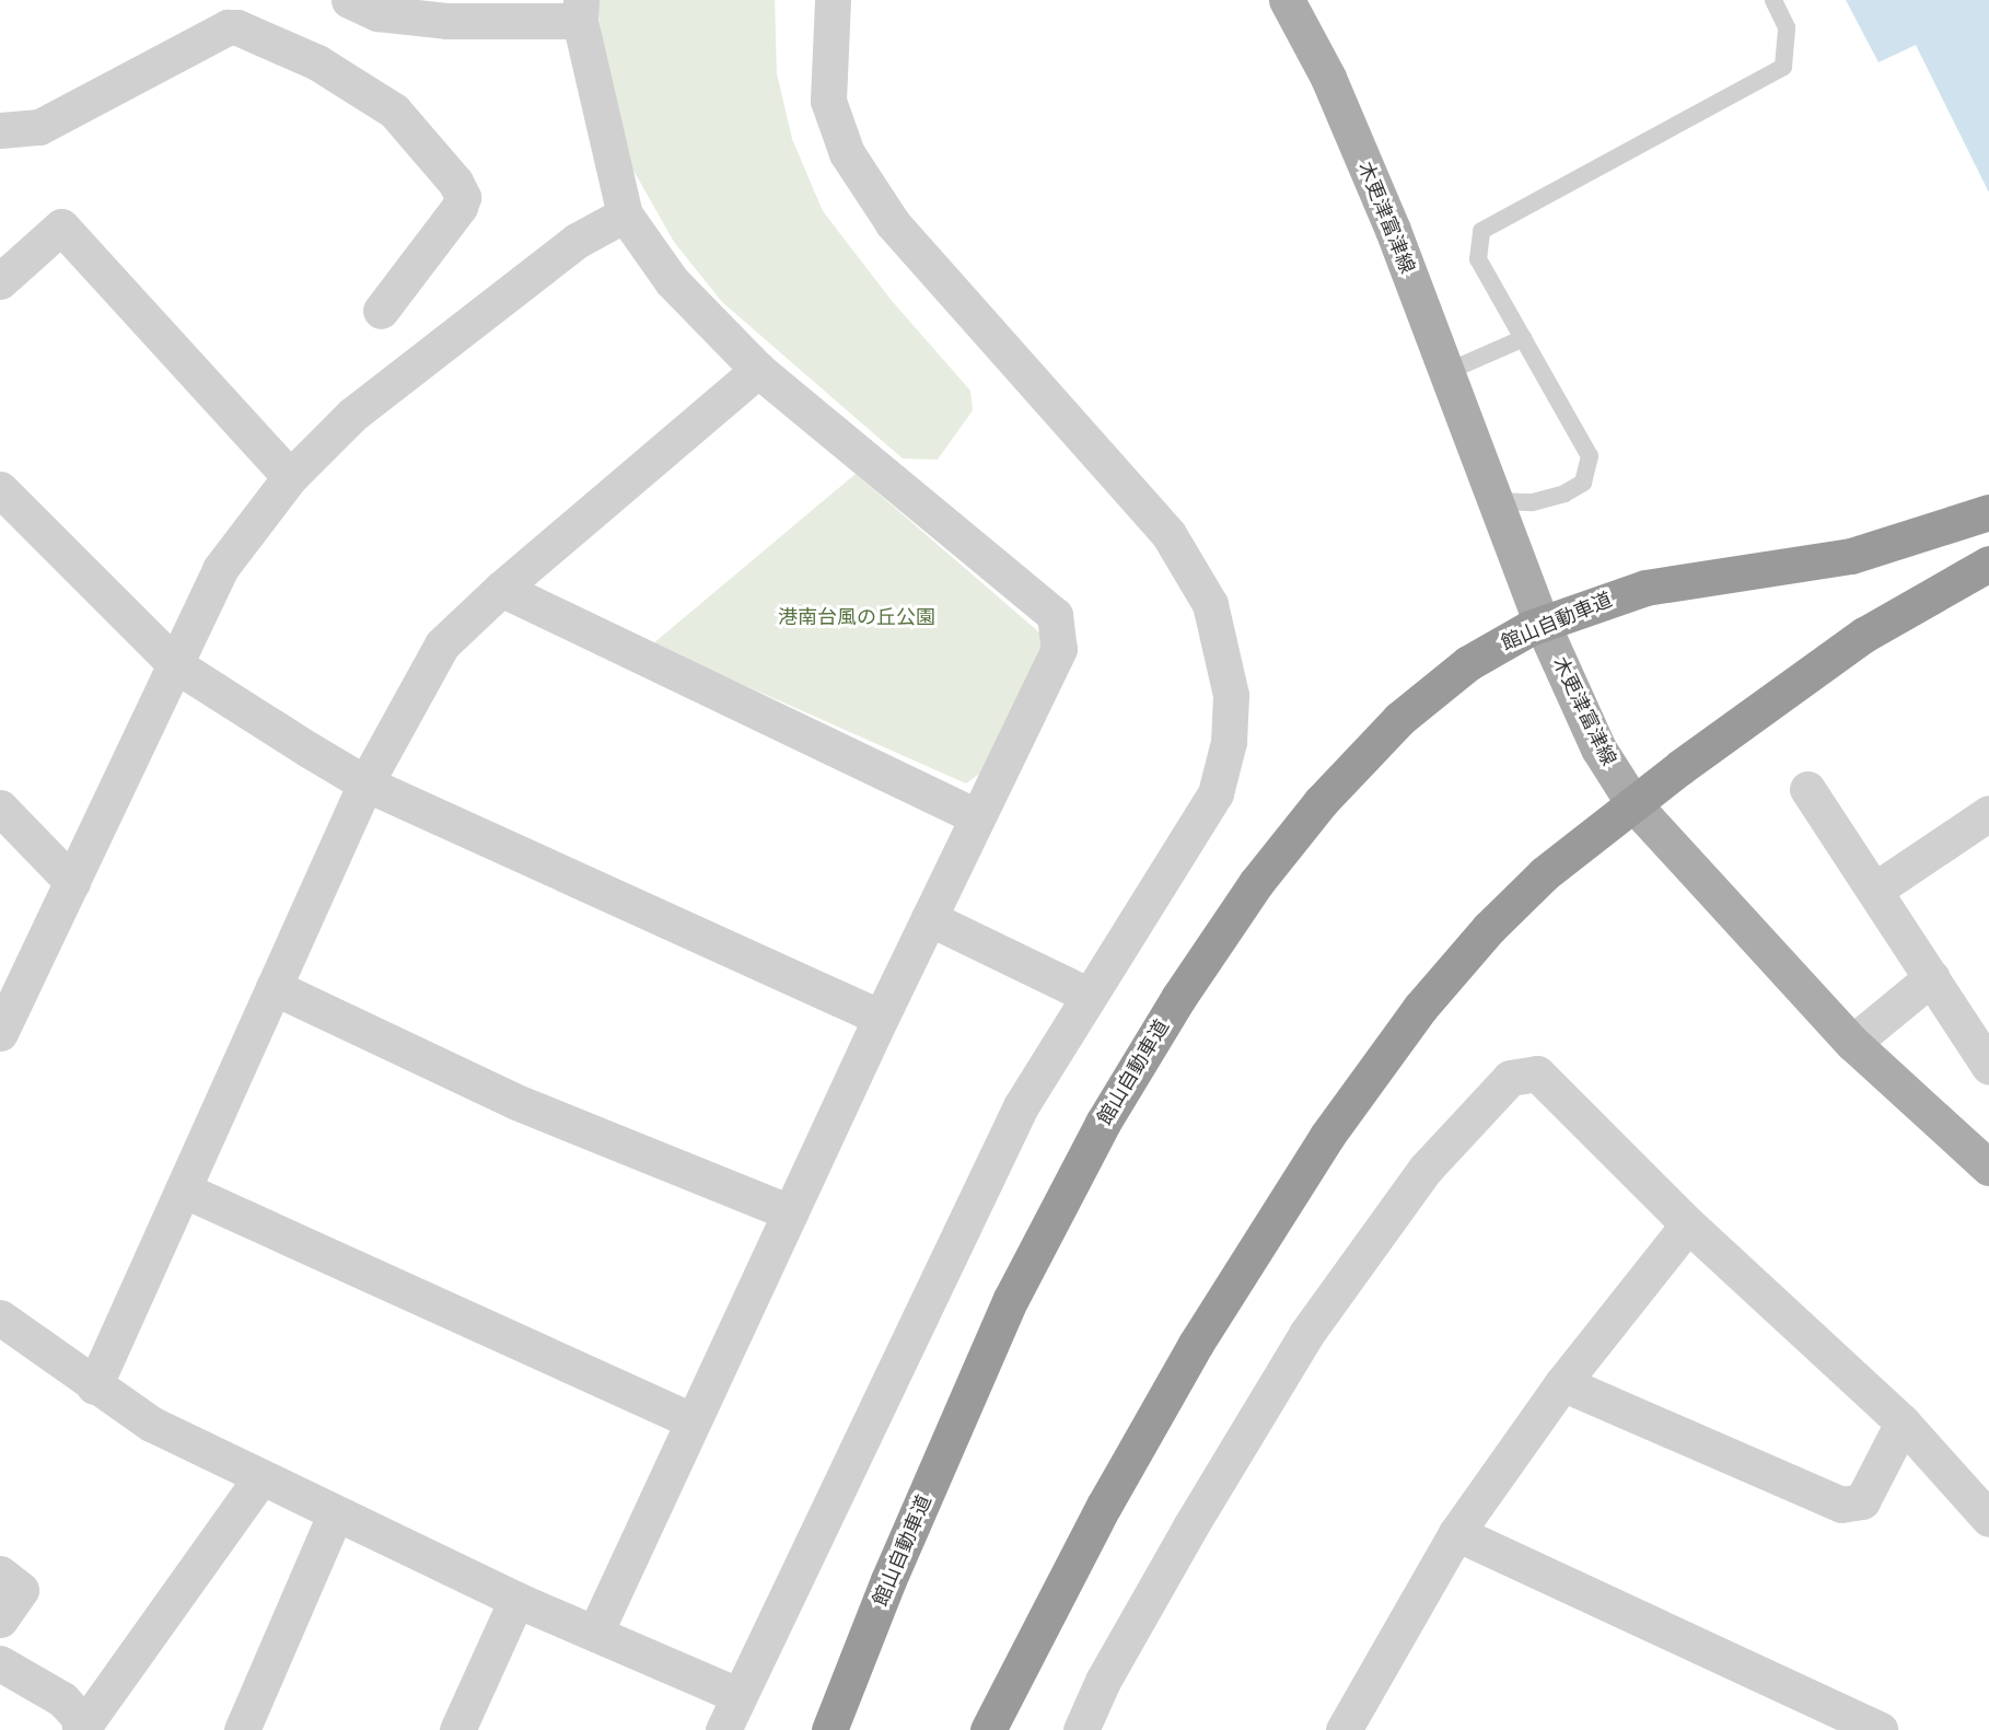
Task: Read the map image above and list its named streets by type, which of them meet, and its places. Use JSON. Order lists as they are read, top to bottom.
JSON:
{
  "streets": {
    "highway": ["館山自動車道"],
    "main road": ["木更津富津線"]
  },
  "parks": ["港南台風の丘公園"]
}
